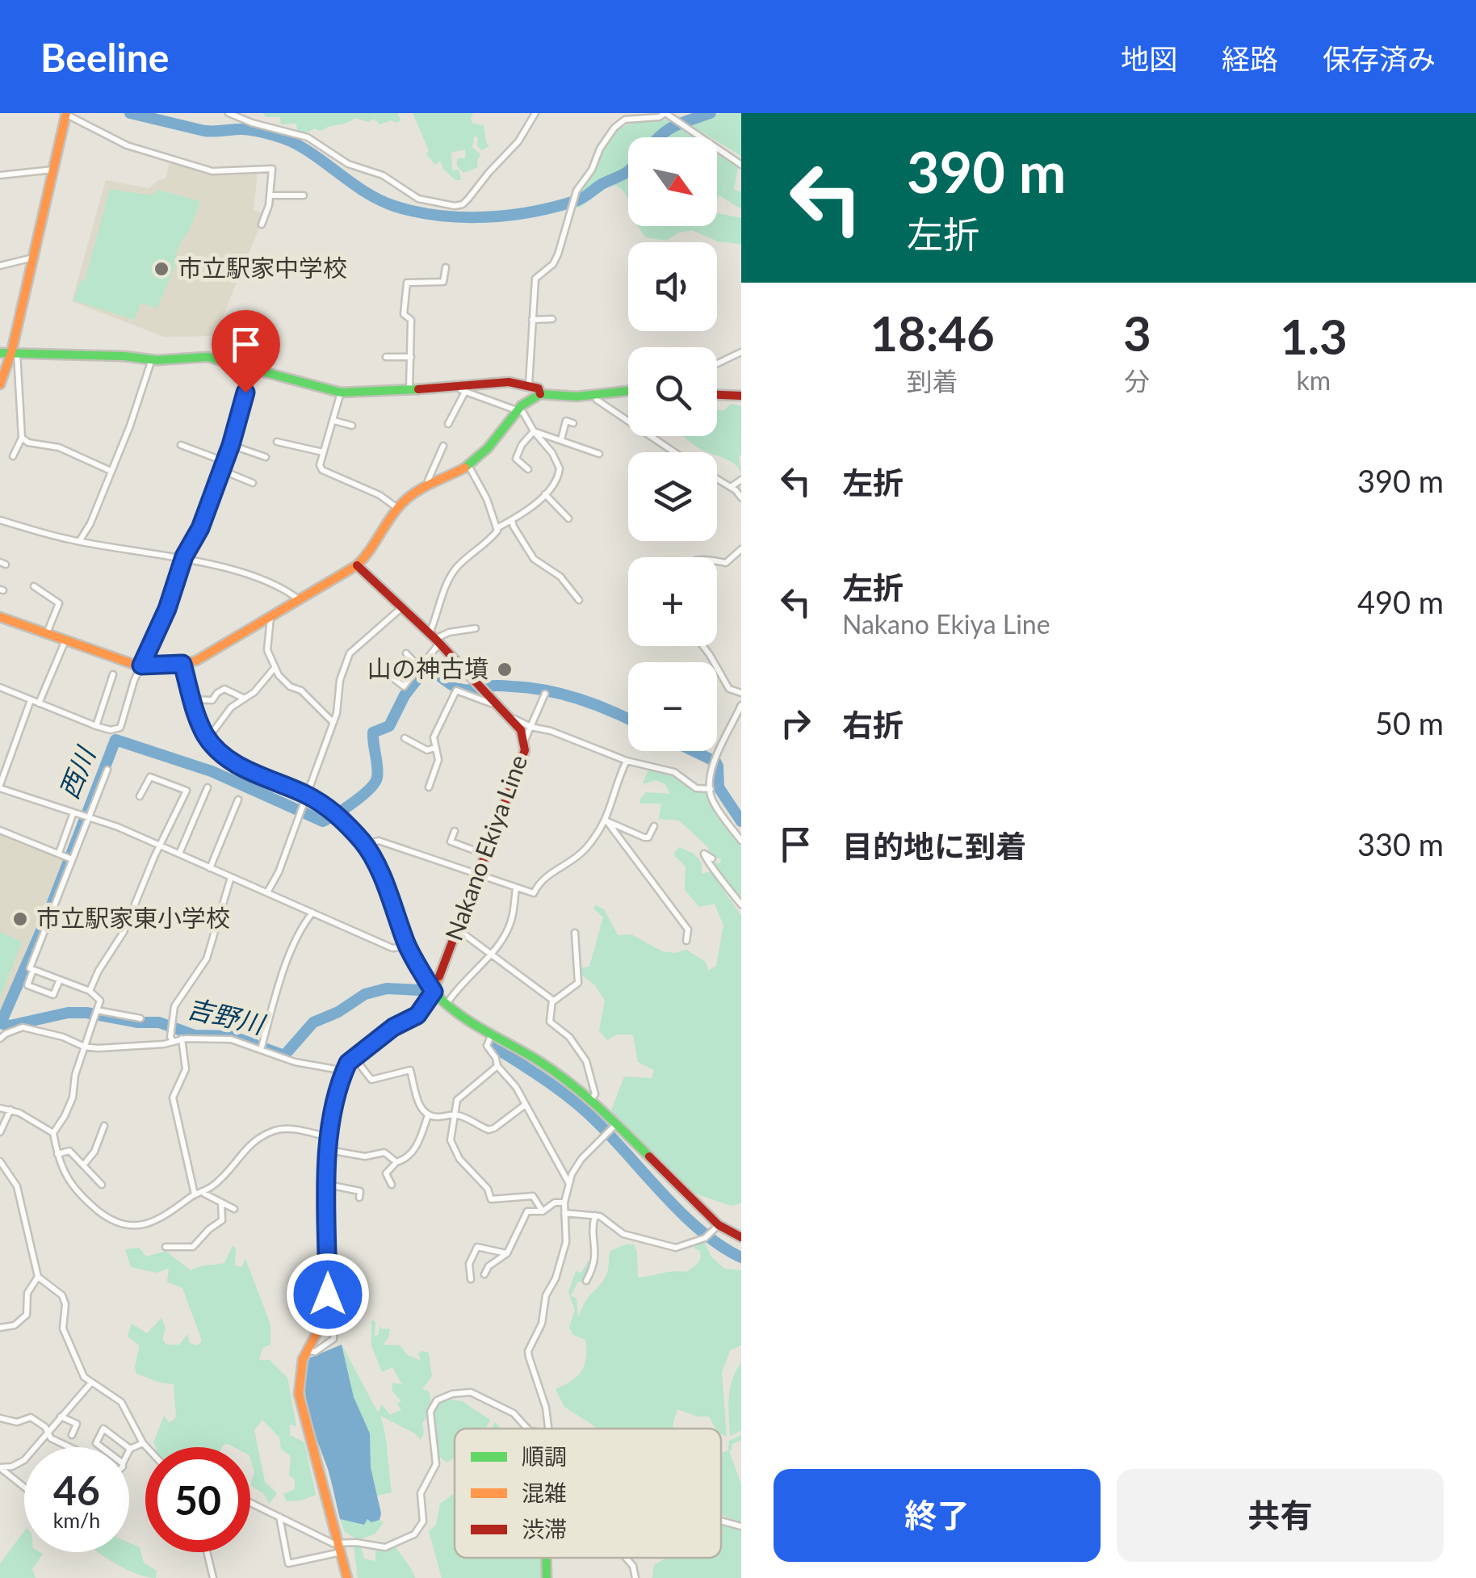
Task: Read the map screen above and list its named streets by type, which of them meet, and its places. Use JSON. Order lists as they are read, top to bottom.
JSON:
{
  "streets": {
    "main road": ["Nakano Ekiya Line"]
  },
  "water": ["西川", "吉野川"],
  "places": ["市立駅家中学校", "山の神古墳", "市立駅家東小学校"],
  "legend": ["順調", "混雑", "渋滞"],
  "north": "bottom right",
  "page": {
    "header": "Beeline",
    "nav": ["地図", "経路", "保存済み"],
    "turn": ["390 m", "左折"],
    "map_buttons": ["+", "−"],
    "eta": [
      "18:46",
      "到着",
      "3",
      "分",
      "1.3",
      "km"
    ],
    "list": [
      {
        "name": "左折",
        "value": "390 m"
      },
      {
        "name": "左折",
        "note": "Nakano Ekiya Line",
        "value": "490 m"
      },
      {
        "name": "右折",
        "value": "50 m"
      },
      {
        "name": "目的地に到着",
        "value": "330 m"
      }
    ],
    "speed": "46 km/h",
    "limit": "50",
    "buttons": ["終了", "共有"]
  }
}
